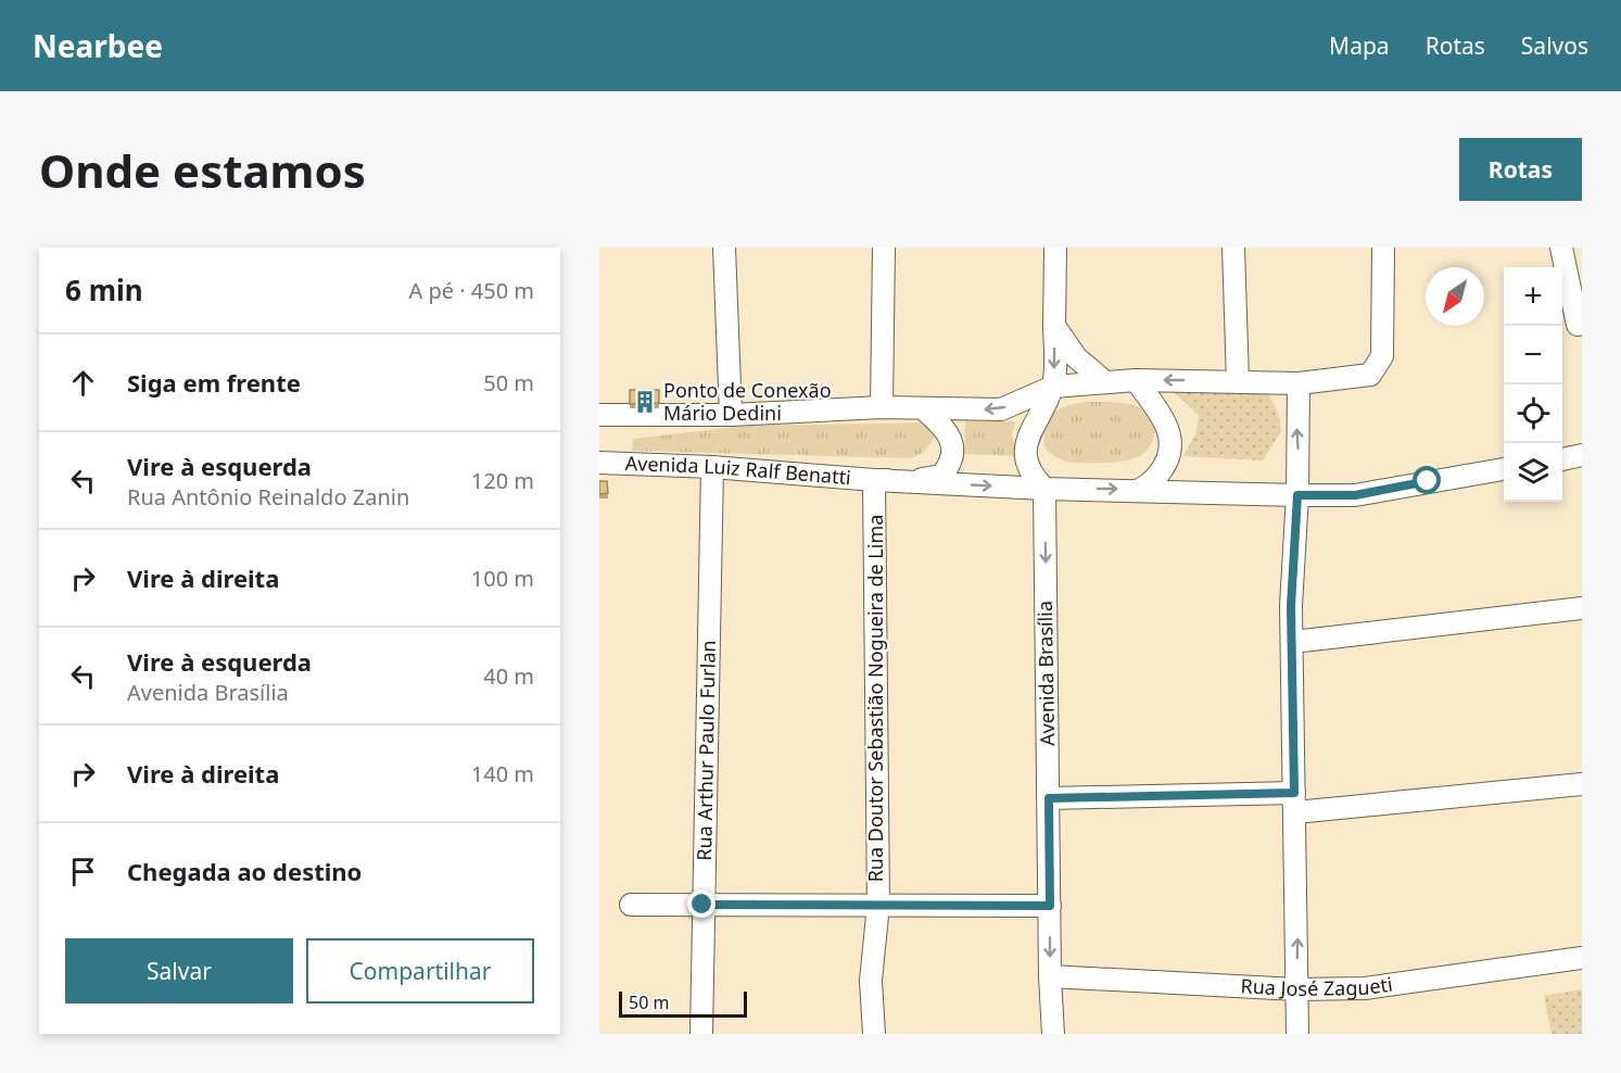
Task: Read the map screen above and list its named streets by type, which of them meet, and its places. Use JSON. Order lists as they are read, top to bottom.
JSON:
{
  "streets": {
    "street": [
      "Avenida Luiz Ralf Benatti",
      "Avenida Brasília",
      "Rua Doutor Sebastião Nogueira de Lima",
      "Rua Arthur Paulo Furlan",
      "Rua José Zagueti"
    ]
  },
  "crossings": [
    ["Avenida Luiz Ralf Benatti", "Avenida Brasília"],
    ["Avenida Luiz Ralf Benatti", "Rua Doutor Sebastião Nogueira de Lima"],
    ["Avenida Luiz Ralf Benatti", "Rua Arthur Paulo Furlan"],
    ["Avenida Brasília", "Rua José Zagueti"]
  ],
  "one_way": ["Avenida Brasília"],
  "places": {
    "building": ["Ponto de Conexão Mário Dedini"]
  },
  "scale_bar": "50 m",
  "north": "bottom left",
  "page": {
    "header": "Nearbee",
    "nav": ["Mapa", "Rotas", "Salvos"],
    "buttons": [
      "Rotas",
      ["Salvar", "Compartilhar"]
    ],
    "title": "Onde estamos",
    "heading": ["6 min", "A pé · 450 m"],
    "map_buttons": ["+", "−"],
    "list": [
      ["Siga em frente", "50 m"],
      ["Vire à esquerda", "Rua Antônio Reinaldo Zanin", "120 m"],
      ["Vire à direita", "100 m"],
      ["Vire à esquerda", "Avenida Brasília", "40 m"],
      ["Vire à direita", "140 m"],
      "Chegada ao destino"
    ],
    "scale": "50 m"
  }
}
